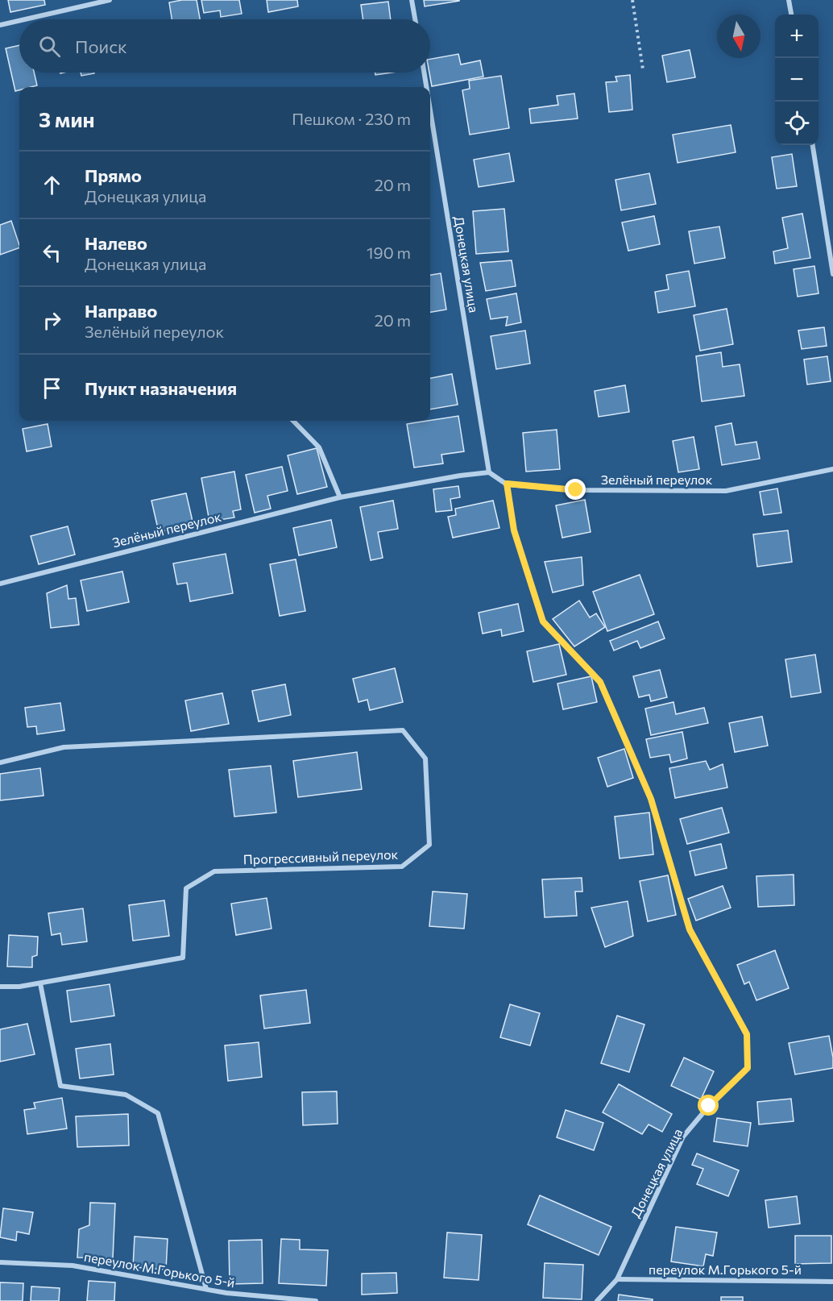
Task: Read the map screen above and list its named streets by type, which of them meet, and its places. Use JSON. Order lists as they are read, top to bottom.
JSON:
{
  "streets": {
    "street": [
      "Донецкая улица",
      "Зелёный переулок",
      "Прогрессивный переулок",
      "переулок М.Горького 5-й"
    ]
  },
  "crossings": [
    ["Донецкая улица", "Зелёный переулок"],
    ["Донецкая улица", "переулок М.Горького 5-й"]
  ],
  "north": "bottom",
  "page": {
    "map_buttons": ["+", "−"],
    "search": "Поиск",
    "heading": ["3 мин", "Пешком · 230 m"],
    "list": [
      ["Прямо", "Донецкая улица", "20 m"],
      ["Налево", "Донецкая улица", "190 m"],
      ["Направо", "Зелёный переулок", "20 m"],
      "Пункт назначения"
    ]
  }
}
